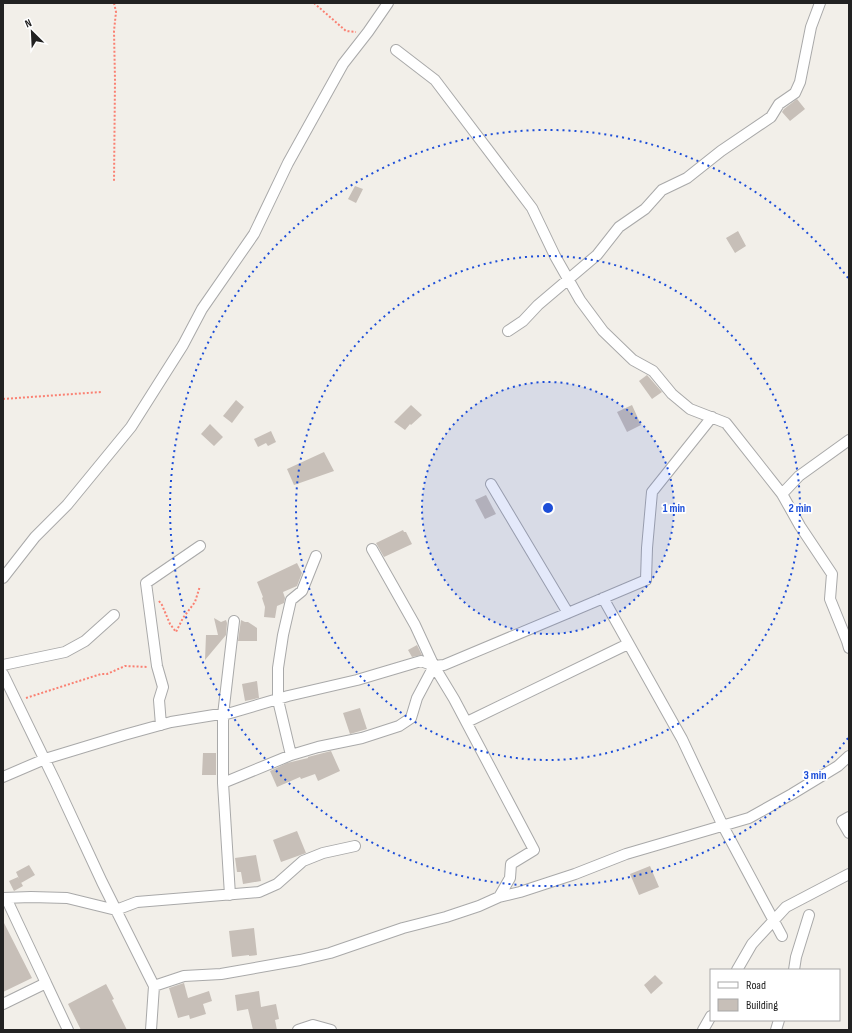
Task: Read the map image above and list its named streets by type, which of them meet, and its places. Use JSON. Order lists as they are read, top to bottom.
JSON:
{
  "legend": ["Road", "Building"],
  "north": "top left",
  "rings": ["1 min", "2 min", "3 min"]
}
